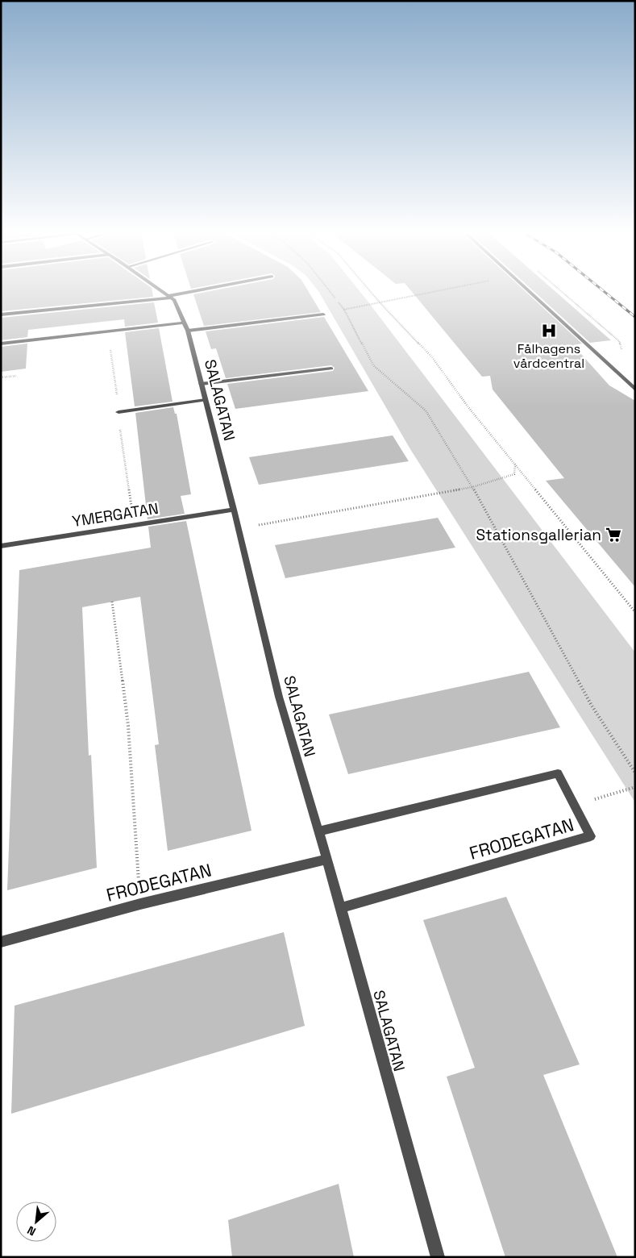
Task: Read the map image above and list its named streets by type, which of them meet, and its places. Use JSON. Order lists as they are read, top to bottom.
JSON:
{
  "streets": {
    "street": ["SALAGATAN", "YMERGATAN", "FRODEGATAN"]
  },
  "crossings": [
    ["SALAGATAN", "YMERGATAN"],
    ["SALAGATAN", "FRODEGATAN"]
  ],
  "places": {
    "hospital": ["Fålhagens vårdcentral"],
    "supermarket": ["Stationsgallerian"]
  },
  "north": "bottom left"
}
